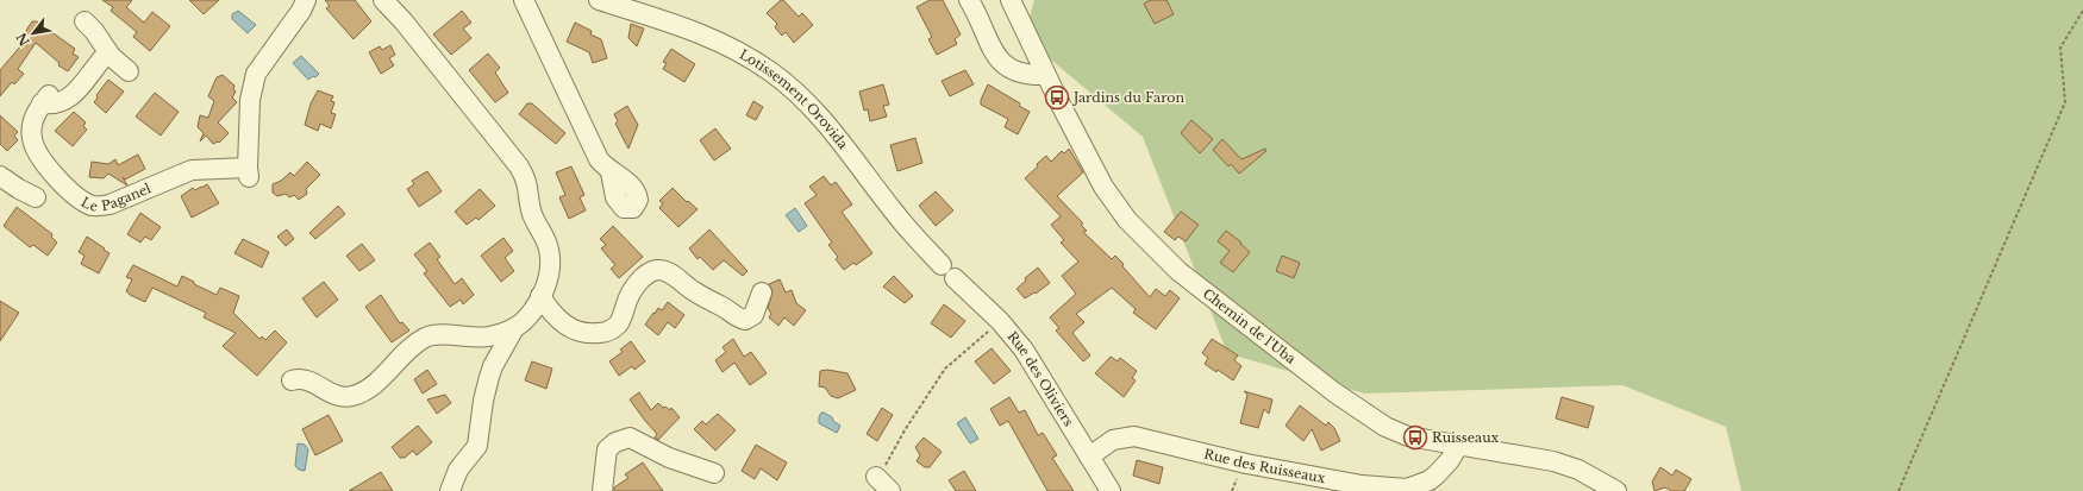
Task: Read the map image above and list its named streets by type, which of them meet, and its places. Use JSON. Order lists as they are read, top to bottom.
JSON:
{
  "streets": {
    "street": [
      "Lotissement Orovida",
      "Le Paganel",
      "Chemin de l'Uba",
      "Rue des Oliviers",
      "Rue des Ruisseaux"
    ]
  },
  "crossings": [
    ["Lotissement Orovida", "Rue des Oliviers"],
    ["Chemin de l'Uba", "Rue des Ruisseaux"],
    ["Rue des Oliviers", "Rue des Ruisseaux"]
  ],
  "places": {
    "bus stop": ["Jardins du Faron", "Ruisseaux"]
  },
  "north": "bottom left"
}
